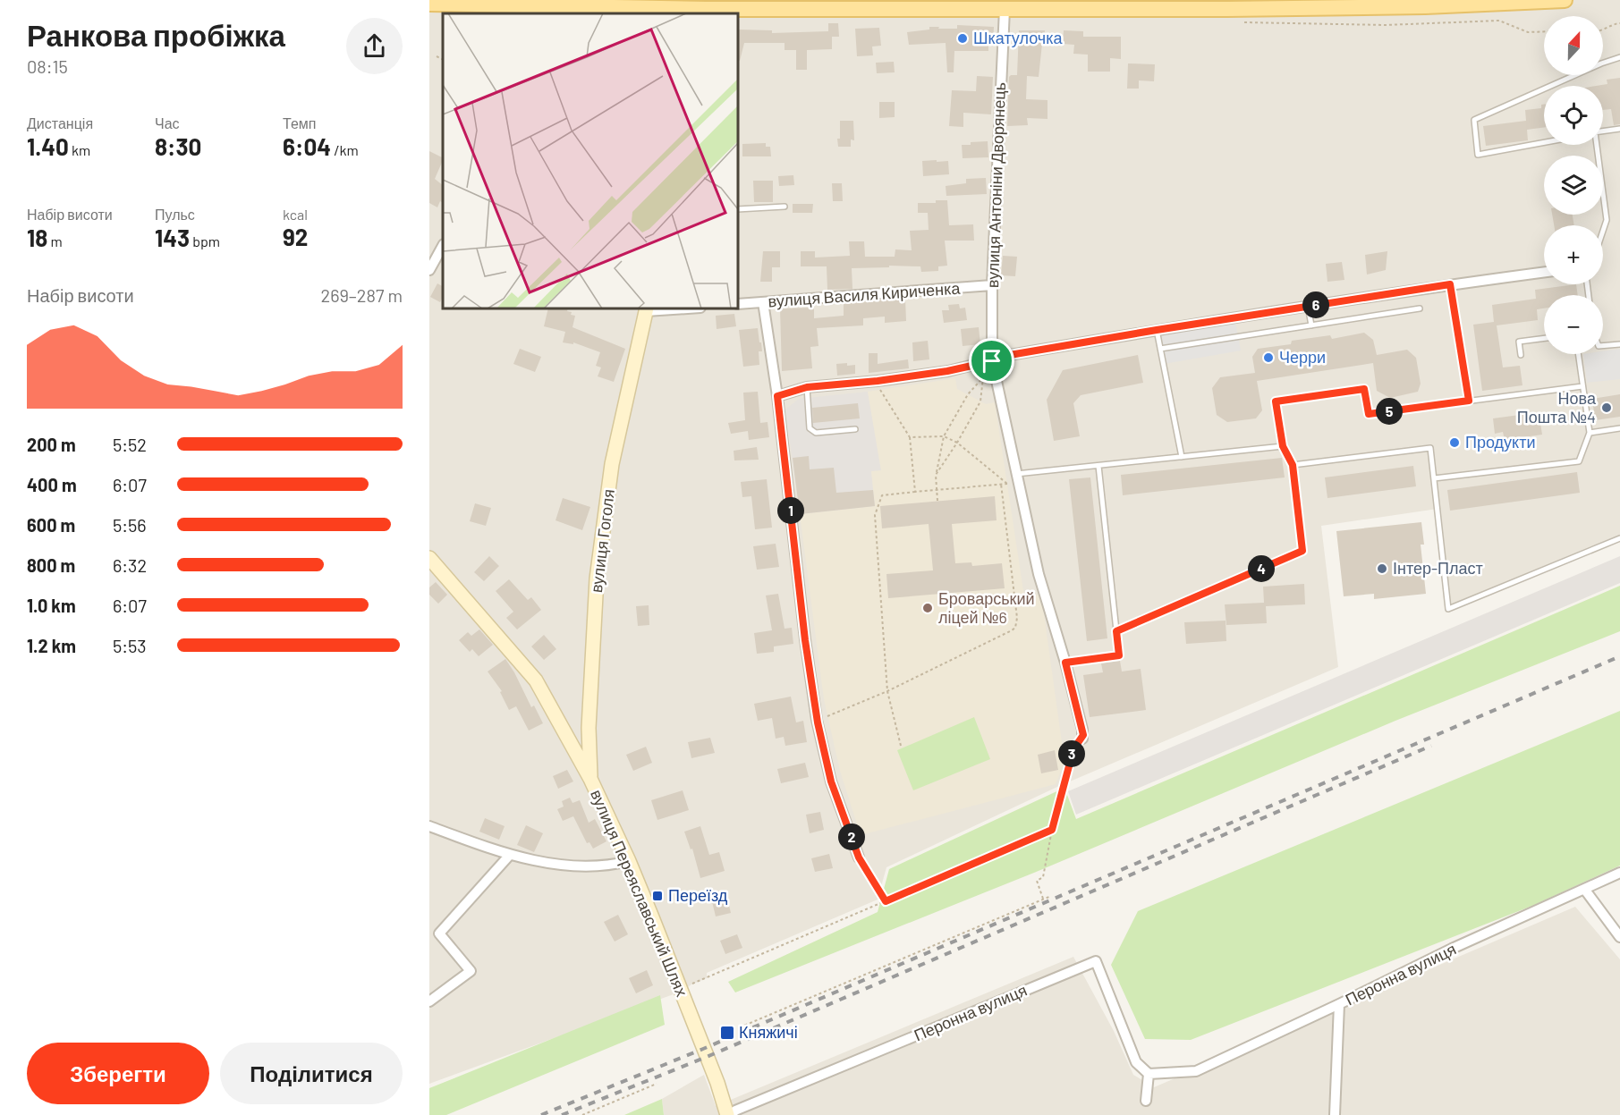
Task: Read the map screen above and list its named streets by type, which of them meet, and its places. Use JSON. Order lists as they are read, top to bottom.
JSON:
{
  "streets": {
    "street": [
      "вулиця Антоніни Дворянець",
      "вулиця Василя Кириченка",
      "вулиця Гоголя",
      "вулиця Переяславський Шлях",
      "Перонна вулиця"
    ]
  },
  "crossings": [
    ["вулиця Антоніни Дворянець", "вулиця Василя Кириченка"],
    ["вулиця Гоголя", "вулиця Переяславський Шлях"],
    ["вулиця Переяславський Шлях", "Перонна вулиця"]
  ],
  "places": {
    "other": [
      "Шкатулочка",
      "Черри",
      "Нова Пошта №4",
      "Продукти",
      "Інтер-Пласт",
      "Броварський ліцей №6"
    ],
    "transit": ["Переїзд", "Княжичі"]
  },
  "north": "top",
  "page": {
    "heading": ["Ранкова пробіжка", "08:15"],
    "map_buttons": ["+", "−"],
    "stats": [
      ["Дистанція", "1.40 km"],
      ["Час", "8:30"],
      ["Темп", "6:04 /km"],
      ["Набір висоти", "18 m"],
      ["Пульс", "143 bpm"],
      ["kcal", "92"]
    ],
    "chart": ["Набір висоти", "269–287 m"],
    "pins": [
      "6",
      "5",
      "1",
      "4",
      "3",
      "2"
    ],
    "list": [
      {
        "name": "200 m",
        "note": "5:52"
      },
      {
        "name": "400 m",
        "note": "6:07"
      },
      {
        "name": "600 m",
        "note": "5:56"
      },
      {
        "name": "800 m",
        "note": "6:32"
      },
      {
        "name": "1.0 km",
        "note": "6:07"
      },
      {
        "name": "1.2 km",
        "note": "5:53"
      }
    ],
    "buttons": ["Зберегти", "Поділитися"]
  }
}
